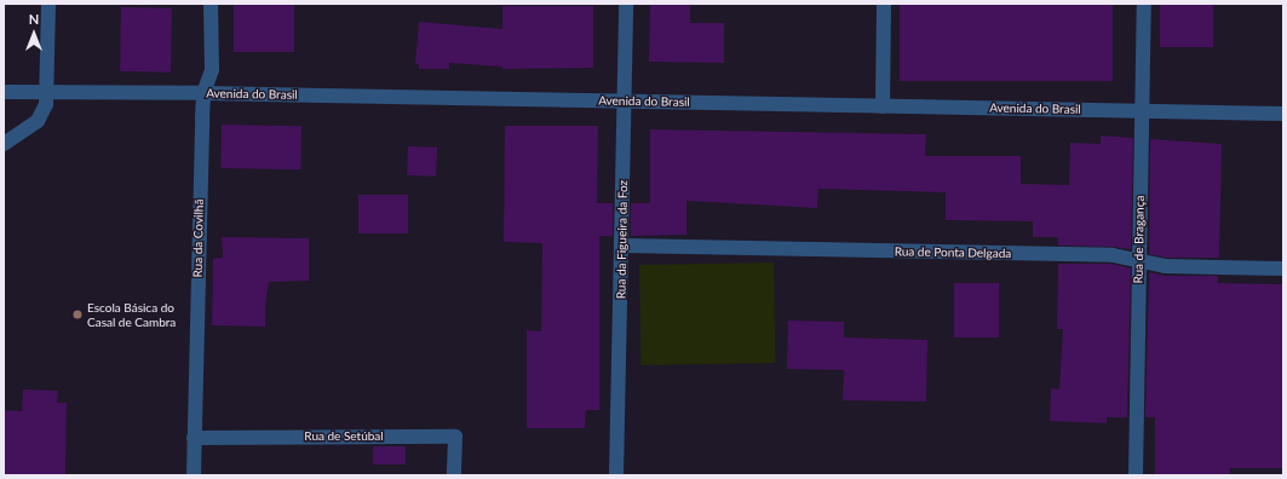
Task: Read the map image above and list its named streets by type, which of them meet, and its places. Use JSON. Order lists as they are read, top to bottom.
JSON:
{
  "streets": {
    "street": [
      "Avenida do Brasil",
      "Rua da Covilhã",
      "Rua da Figueira da Foz",
      "Rua de Bragança",
      "Rua de Ponta Delgada",
      "Rua de Setúbal"
    ]
  },
  "crossings": [
    ["Avenida do Brasil", "Rua da Covilhã"],
    ["Avenida do Brasil", "Rua da Figueira da Foz"],
    ["Avenida do Brasil", "Rua de Bragança"],
    ["Rua da Covilhã", "Rua de Setúbal"],
    ["Rua da Figueira da Foz", "Rua de Ponta Delgada"],
    ["Rua de Bragança", "Rua de Ponta Delgada"]
  ],
  "places": ["Escola Básica do Casal de Cambra"],
  "north": "top"
}
